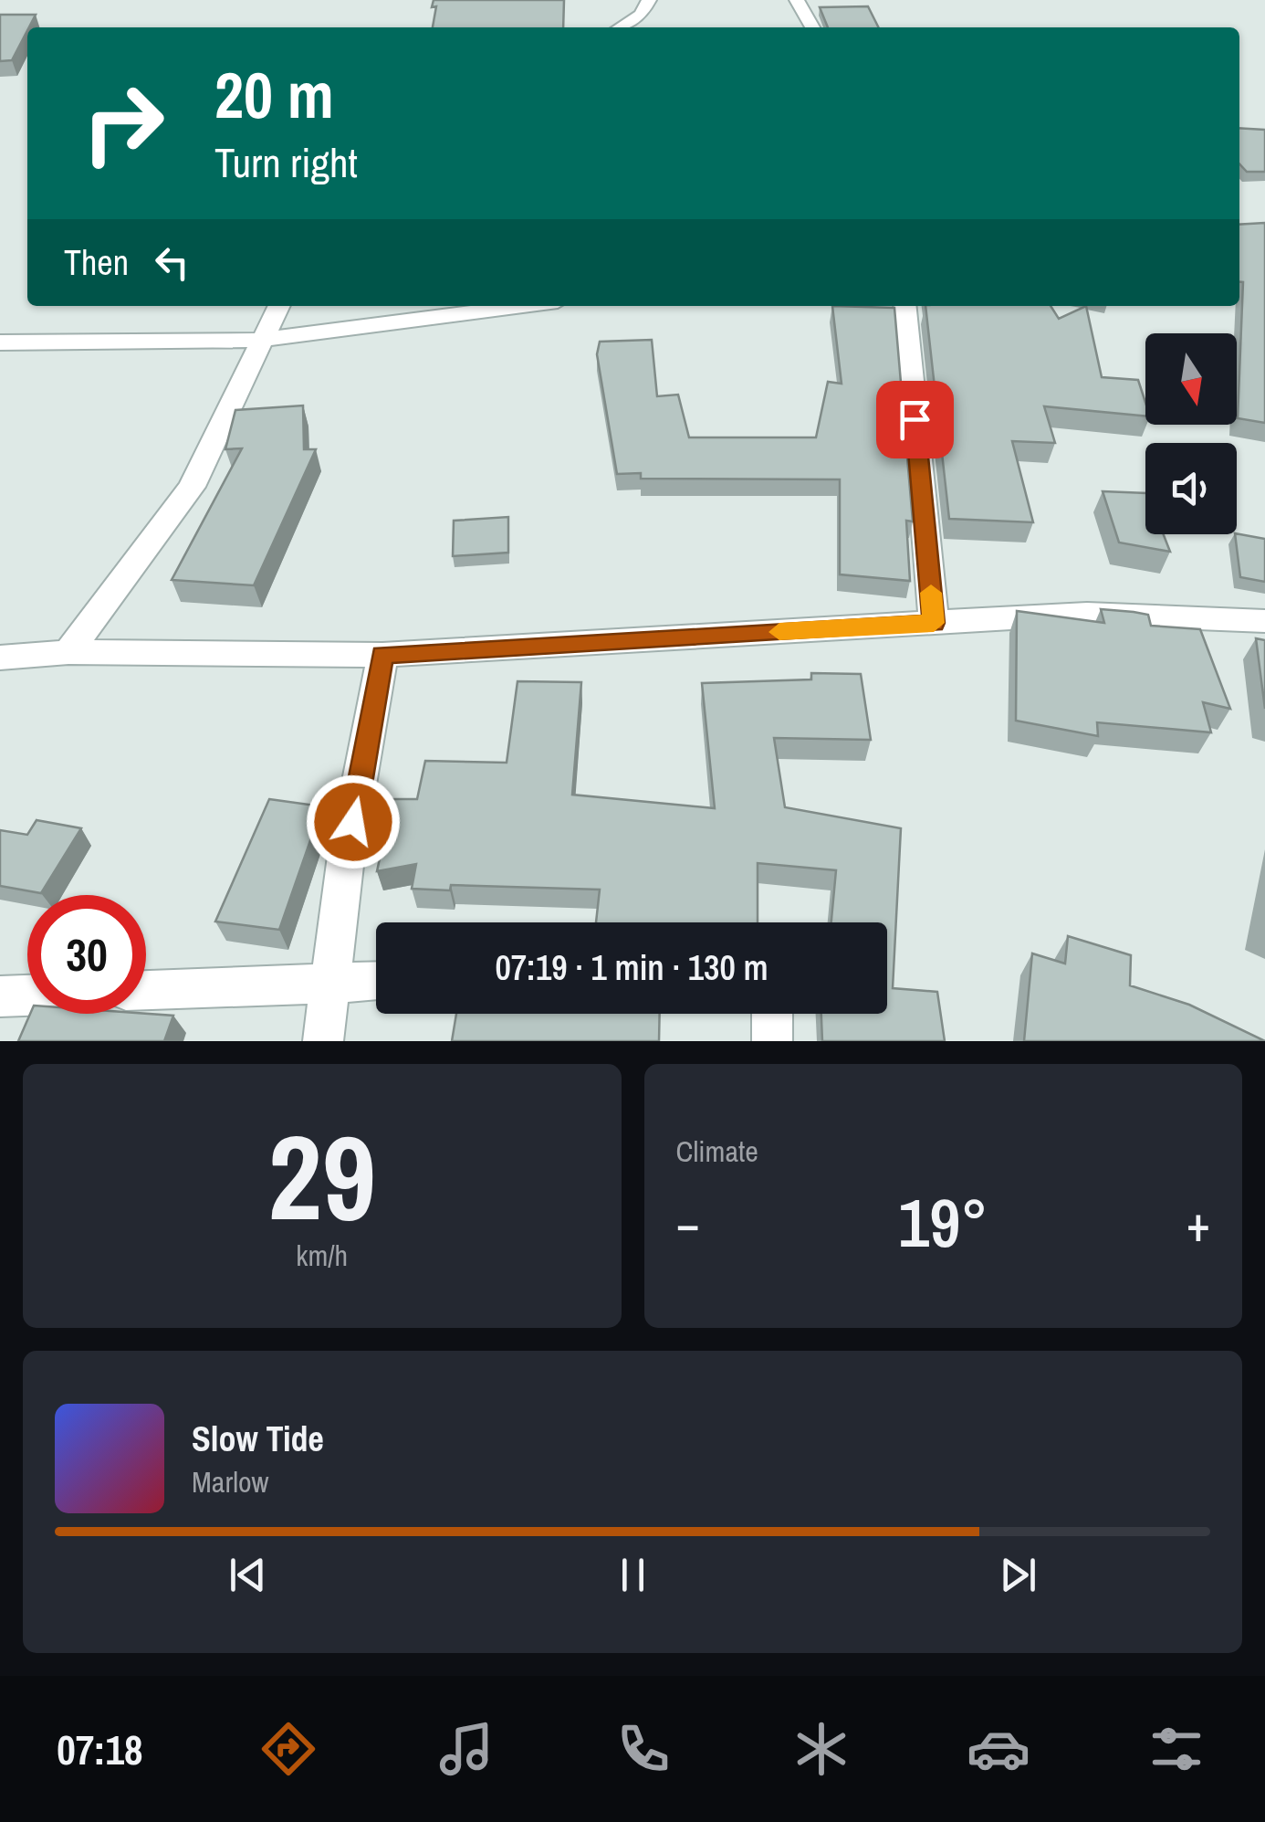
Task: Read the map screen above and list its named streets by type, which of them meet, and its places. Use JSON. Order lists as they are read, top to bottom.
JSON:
{
  "north": "bottom",
  "page": {
    "turn": ["20 m", "Turn right"],
    "then": "Then",
    "limit": "30",
    "trip": "07:19 · 1 min · 130 m",
    "tile": [
      ["29", "km/h"],
      "Climate"
    ],
    "heat": ["−", "19°", "+"],
    "song": ["Slow Tide", "Marlow"],
    "tabs": "07:18"
  }
}
